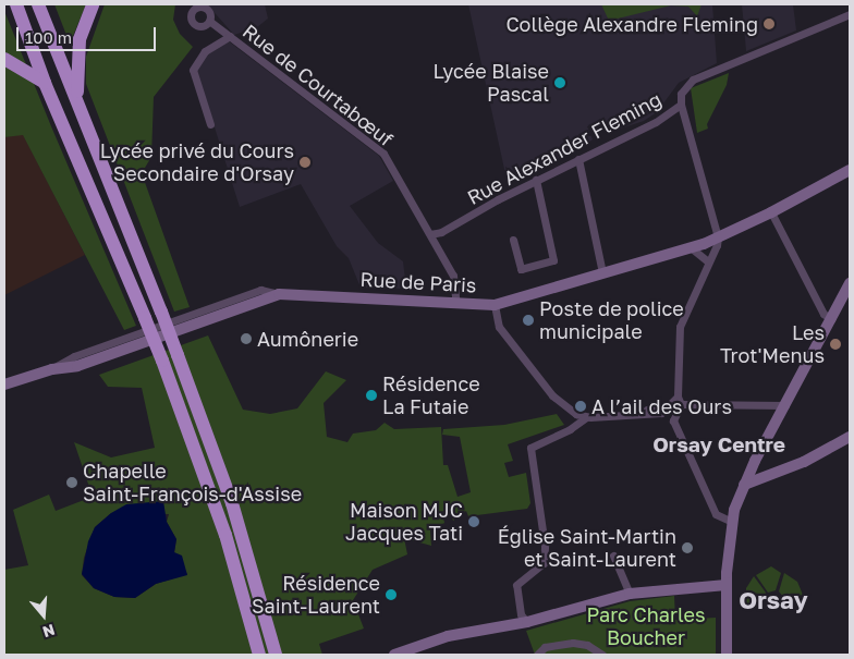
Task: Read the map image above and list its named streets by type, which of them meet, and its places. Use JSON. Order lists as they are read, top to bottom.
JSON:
{
  "streets": {
    "main road": ["Rue de Paris"],
    "street": ["Rue de Courtabœuf", "Rue Alexander Fleming"]
  },
  "crossings": [
    ["Rue de Courtabœuf", "Rue Alexander Fleming"]
  ],
  "districts": ["Orsay Centre", "Orsay"],
  "parks": ["Parc Charles Boucher"],
  "places": [
    "Collège Alexandre Fleming",
    "Lycée Blaise Pascal",
    "Lycée privé du Cours Secondaire d'Orsay",
    "Poste de police municipale",
    "Aumônerie",
    "Les Trot'Menus",
    "Résidence La Futaie",
    "A l’ail des Ours",
    "Chapelle Saint-François-d'Assise",
    "Maison MJC Jacques Tati",
    "Église Saint-Martin et Saint-Laurent",
    "Résidence Saint-Laurent"
  ],
  "scale_bar": "100 m",
  "north": "bottom"
}
